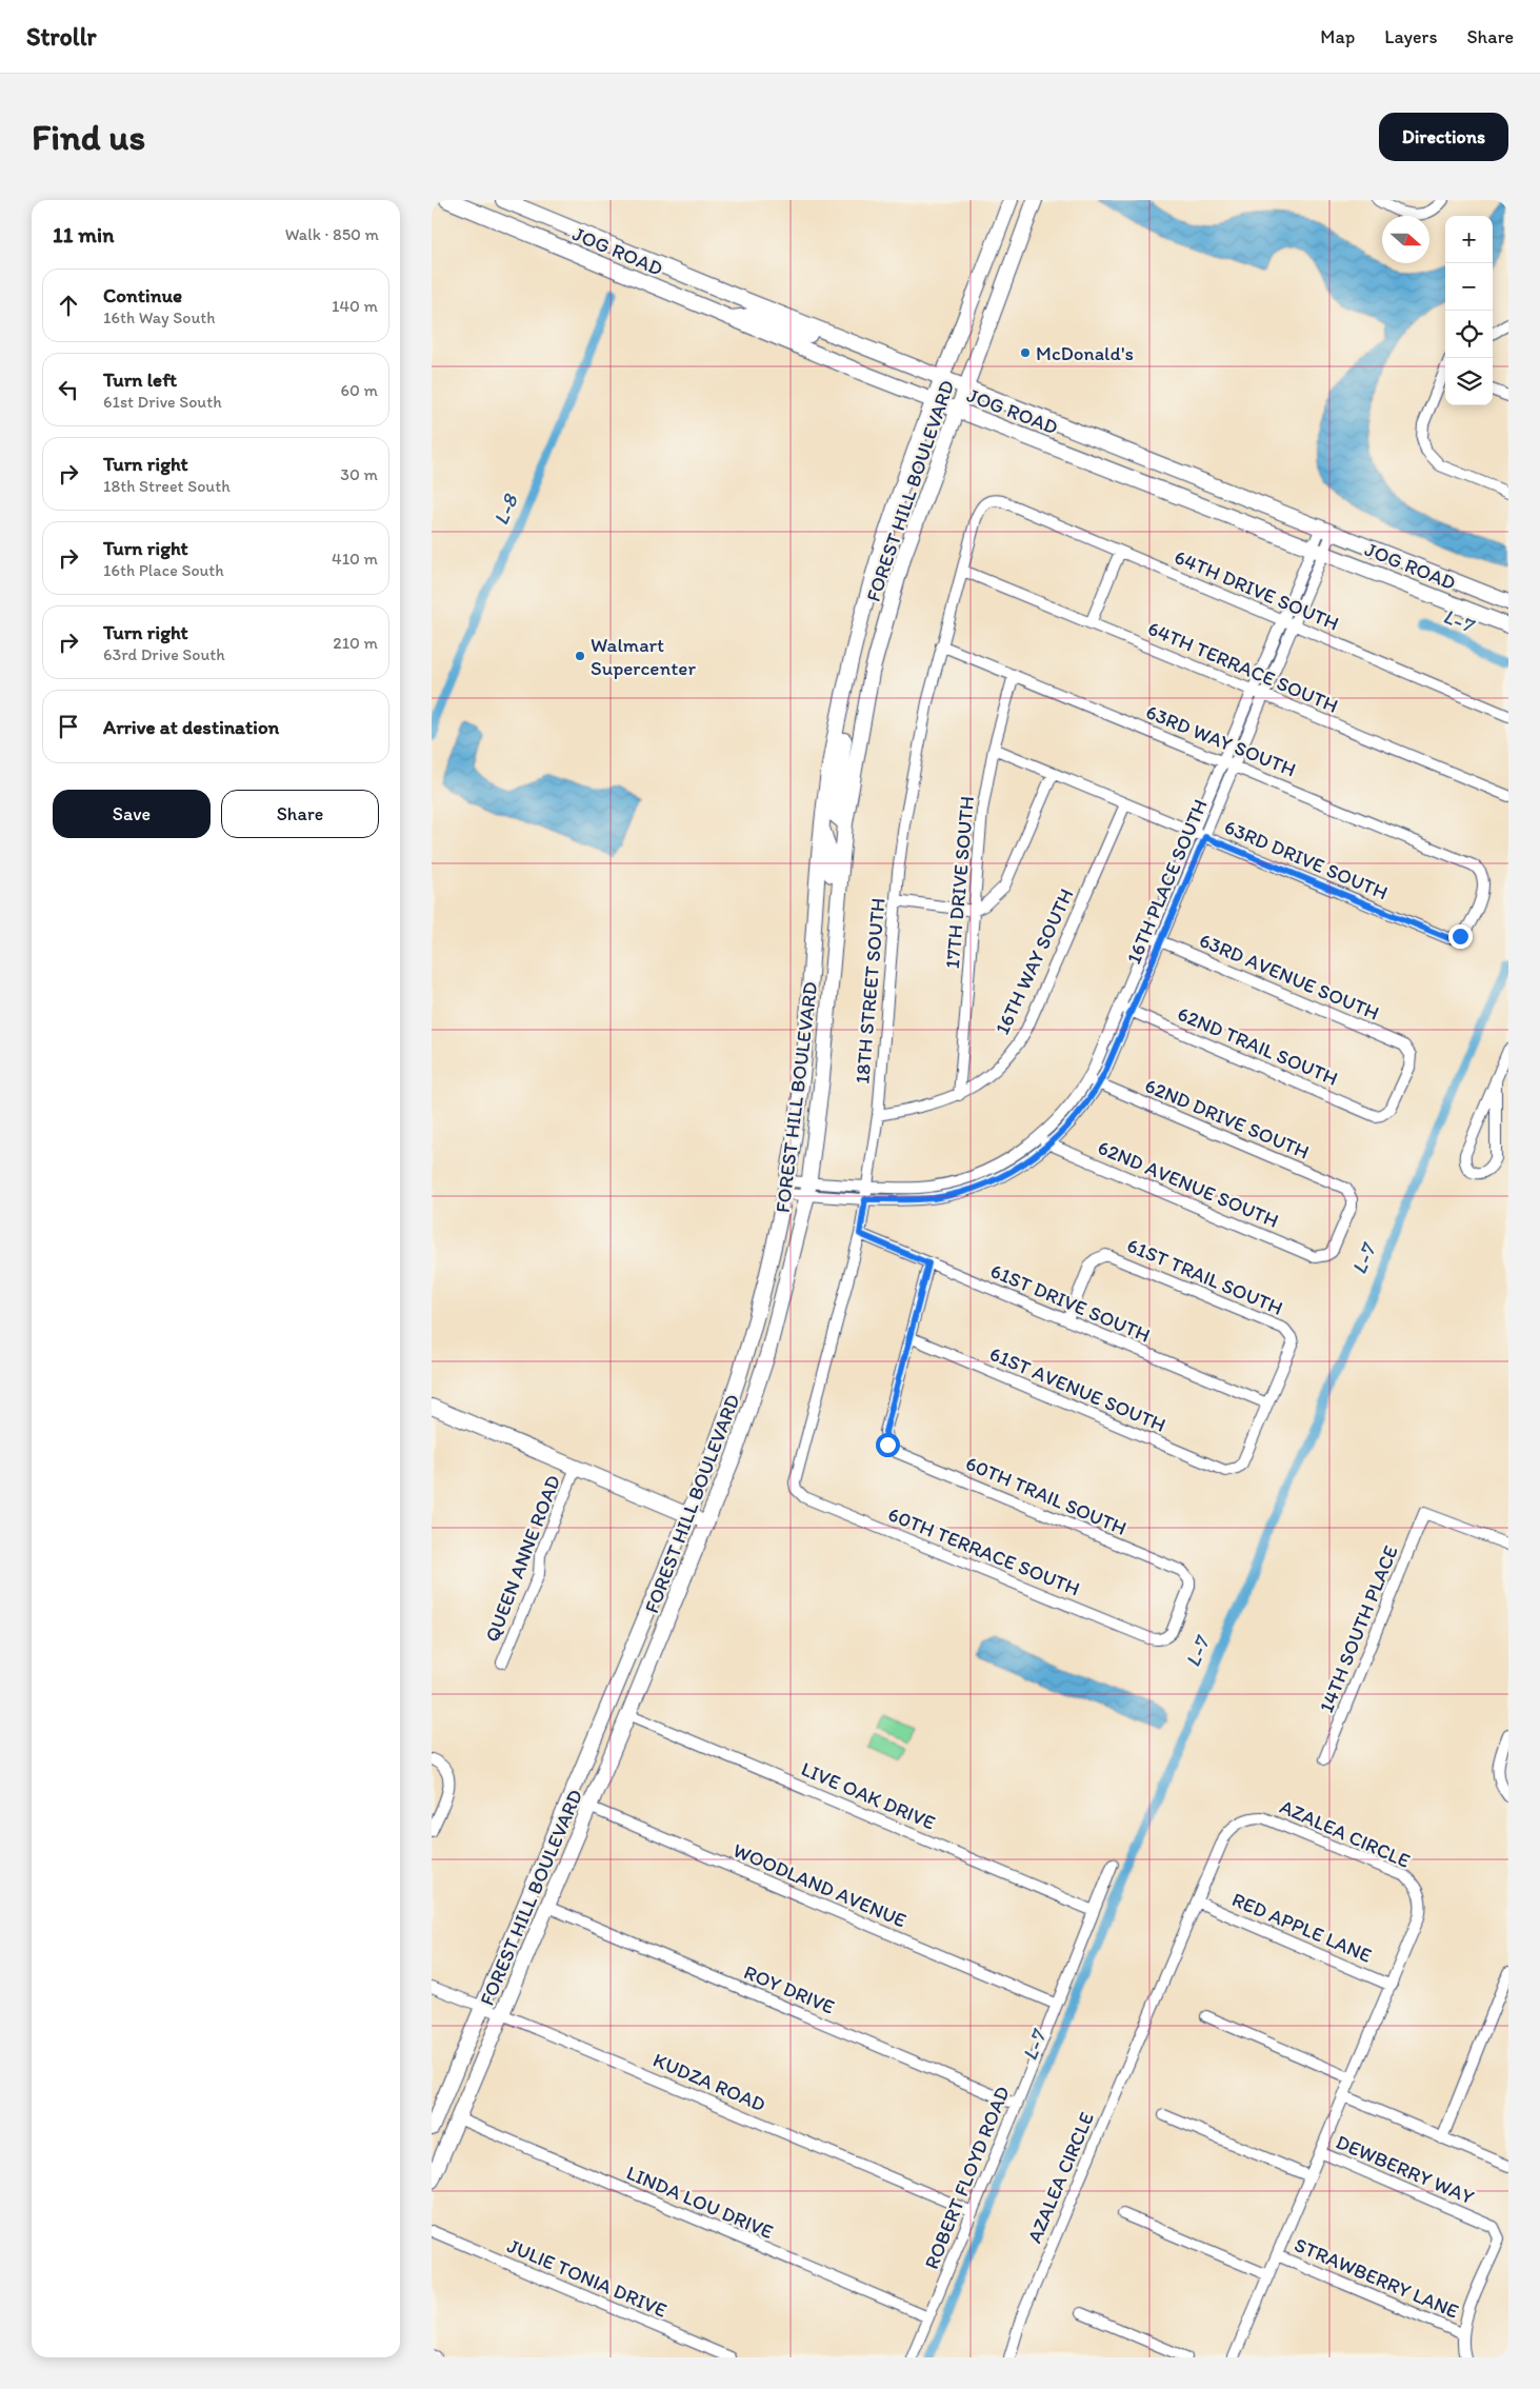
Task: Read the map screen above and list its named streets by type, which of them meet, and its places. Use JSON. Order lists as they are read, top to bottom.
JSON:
{
  "streets": {
    "main road": ["JOG ROAD", "FOREST HILL BOULEVARD"],
    "street": [
      "64TH DRIVE SOUTH",
      "64TH TERRACE SOUTH",
      "63RD WAY SOUTH",
      "63RD DRIVE SOUTH",
      "16TH PLACE SOUTH",
      "17TH DRIVE SOUTH",
      "16TH WAY SOUTH",
      "63RD AVENUE SOUTH",
      "18TH STREET SOUTH",
      "62ND TRAIL SOUTH",
      "62ND DRIVE SOUTH",
      "62ND AVENUE SOUTH",
      "61ST TRAIL SOUTH",
      "61ST DRIVE SOUTH",
      "61ST AVENUE SOUTH",
      "60TH TRAIL SOUTH",
      "60TH TERRACE SOUTH",
      "QUEEN ANNE ROAD",
      "14TH SOUTH PLACE",
      "LIVE OAK DRIVE",
      "AZALEA CIRCLE",
      "WOODLAND AVENUE",
      "RED APPLE LANE",
      "ROY DRIVE",
      "KUDZA ROAD",
      "DEWBERRY WAY",
      "ROBERT FLOYD ROAD",
      "LINDA LOU DRIVE",
      "JULIE TONIA DRIVE",
      "STRAWBERRY LANE"
    ]
  },
  "crossings": [
    ["JOG ROAD", "FOREST HILL BOULEVARD"],
    ["JOG ROAD", "16TH PLACE SOUTH"],
    ["FOREST HILL BOULEVARD", "16TH PLACE SOUTH"],
    ["FOREST HILL BOULEVARD", "LIVE OAK DRIVE"],
    ["FOREST HILL BOULEVARD", "WOODLAND AVENUE"],
    ["FOREST HILL BOULEVARD", "ROY DRIVE"],
    ["FOREST HILL BOULEVARD", "KUDZA ROAD"],
    ["FOREST HILL BOULEVARD", "LINDA LOU DRIVE"],
    ["64TH DRIVE SOUTH", "16TH PLACE SOUTH"],
    ["64TH DRIVE SOUTH", "18TH STREET SOUTH"],
    ["64TH TERRACE SOUTH", "16TH PLACE SOUTH"],
    ["64TH TERRACE SOUTH", "18TH STREET SOUTH"],
    ["63RD WAY SOUTH", "63RD DRIVE SOUTH"],
    ["63RD WAY SOUTH", "16TH PLACE SOUTH"],
    ["63RD WAY SOUTH", "17TH DRIVE SOUTH"],
    ["63RD WAY SOUTH", "18TH STREET SOUTH"],
    ["63RD DRIVE SOUTH", "16TH PLACE SOUTH"],
    ["63RD DRIVE SOUTH", "17TH DRIVE SOUTH"],
    ["63RD DRIVE SOUTH", "16TH WAY SOUTH"],
    ["16TH PLACE SOUTH", "63RD AVENUE SOUTH"],
    ["16TH PLACE SOUTH", "18TH STREET SOUTH"],
    ["16TH PLACE SOUTH", "62ND TRAIL SOUTH"],
    ["16TH PLACE SOUTH", "62ND DRIVE SOUTH"],
    ["16TH PLACE SOUTH", "62ND AVENUE SOUTH"],
    ["17TH DRIVE SOUTH", "16TH WAY SOUTH"],
    ["16TH WAY SOUTH", "18TH STREET SOUTH"],
    ["63RD AVENUE SOUTH", "62ND TRAIL SOUTH"],
    ["18TH STREET SOUTH", "61ST DRIVE SOUTH"],
    ["18TH STREET SOUTH", "60TH TERRACE SOUTH"],
    ["62ND DRIVE SOUTH", "62ND AVENUE SOUTH"],
    ["61ST TRAIL SOUTH", "61ST DRIVE SOUTH"],
    ["61ST TRAIL SOUTH", "61ST AVENUE SOUTH"],
    ["61ST DRIVE SOUTH", "61ST AVENUE SOUTH"],
    ["61ST AVENUE SOUTH", "60TH TRAIL SOUTH"],
    ["60TH TRAIL SOUTH", "60TH TERRACE SOUTH"],
    ["LIVE OAK DRIVE", "ROBERT FLOYD ROAD"],
    ["AZALEA CIRCLE", "RED APPLE LANE"],
    ["AZALEA CIRCLE", "DEWBERRY WAY"],
    ["AZALEA CIRCLE", "STRAWBERRY LANE"],
    ["WOODLAND AVENUE", "ROBERT FLOYD ROAD"],
    ["ROY DRIVE", "ROBERT FLOYD ROAD"],
    ["KUDZA ROAD", "ROBERT FLOYD ROAD"],
    ["DEWBERRY WAY", "STRAWBERRY LANE"],
    ["ROBERT FLOYD ROAD", "LINDA LOU DRIVE"]
  ],
  "water": ["L-8", "L-7"],
  "places": ["McDonald's", "Walmart Supercenter"],
  "north": "right",
  "page": {
    "header": "Strollr",
    "nav": ["Map", "Layers", "Share"],
    "buttons": [
      "Directions",
      ["Save", "Share"]
    ],
    "title": "Find us",
    "heading": ["11 min", "Walk · 850 m"],
    "map_buttons": ["+", "−"],
    "list": [
      ["Continue", "16th Way South", "140 m"],
      ["Turn left", "61st Drive South", "60 m"],
      ["Turn right", "18th Street South", "30 m"],
      ["Turn right", "16th Place South", "410 m"],
      ["Turn right", "63rd Drive South", "210 m"],
      "Arrive at destination"
    ]
  }
}
